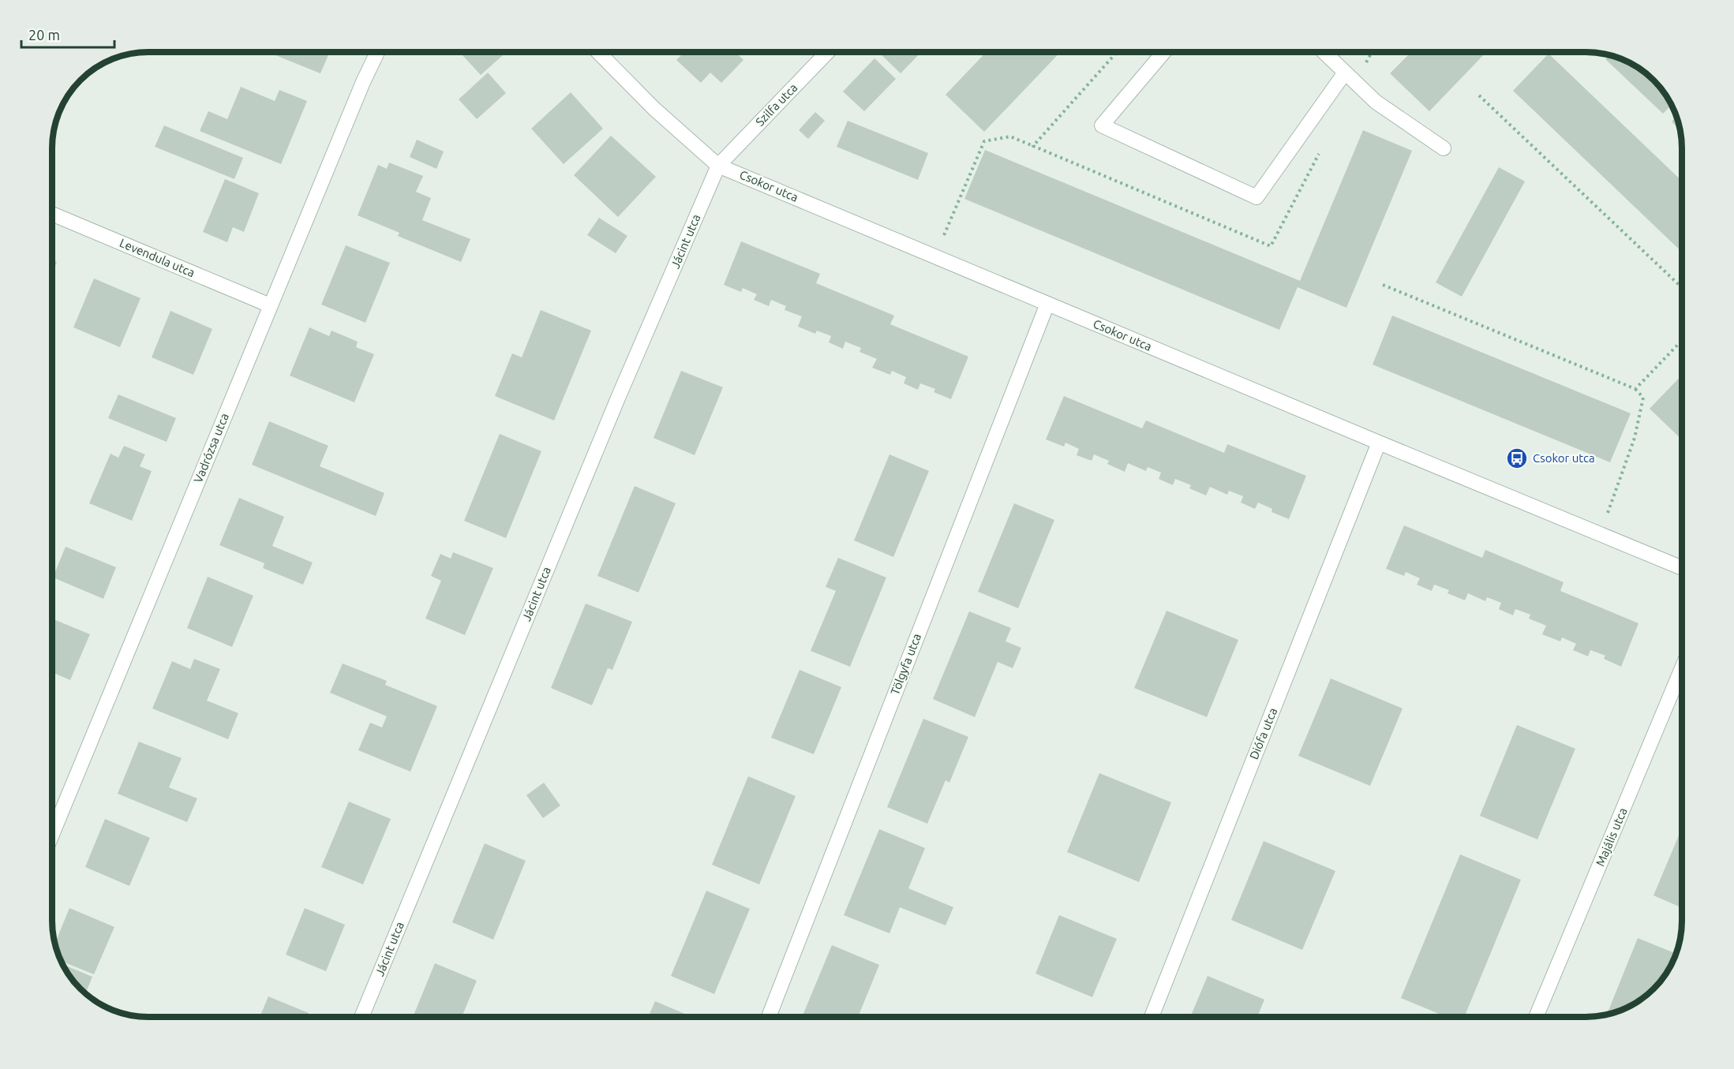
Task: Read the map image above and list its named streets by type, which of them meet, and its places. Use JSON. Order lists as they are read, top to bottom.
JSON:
{
  "streets": {
    "street": [
      "Szilfa utca",
      "Csokor utca",
      "Jácint utca",
      "Levendula utca",
      "Vadrózsa utca",
      "Tölgyfa utca",
      "Diófa utca",
      "Majális utca"
    ]
  },
  "crossings": [
    ["Szilfa utca", "Csokor utca"],
    ["Szilfa utca", "Jácint utca"],
    ["Csokor utca", "Jácint utca"],
    ["Csokor utca", "Tölgyfa utca"],
    ["Csokor utca", "Diófa utca"],
    ["Levendula utca", "Vadrózsa utca"]
  ],
  "places": {
    "bus stop": ["Csokor utca"]
  },
  "scale_bar": "20 m"
}
